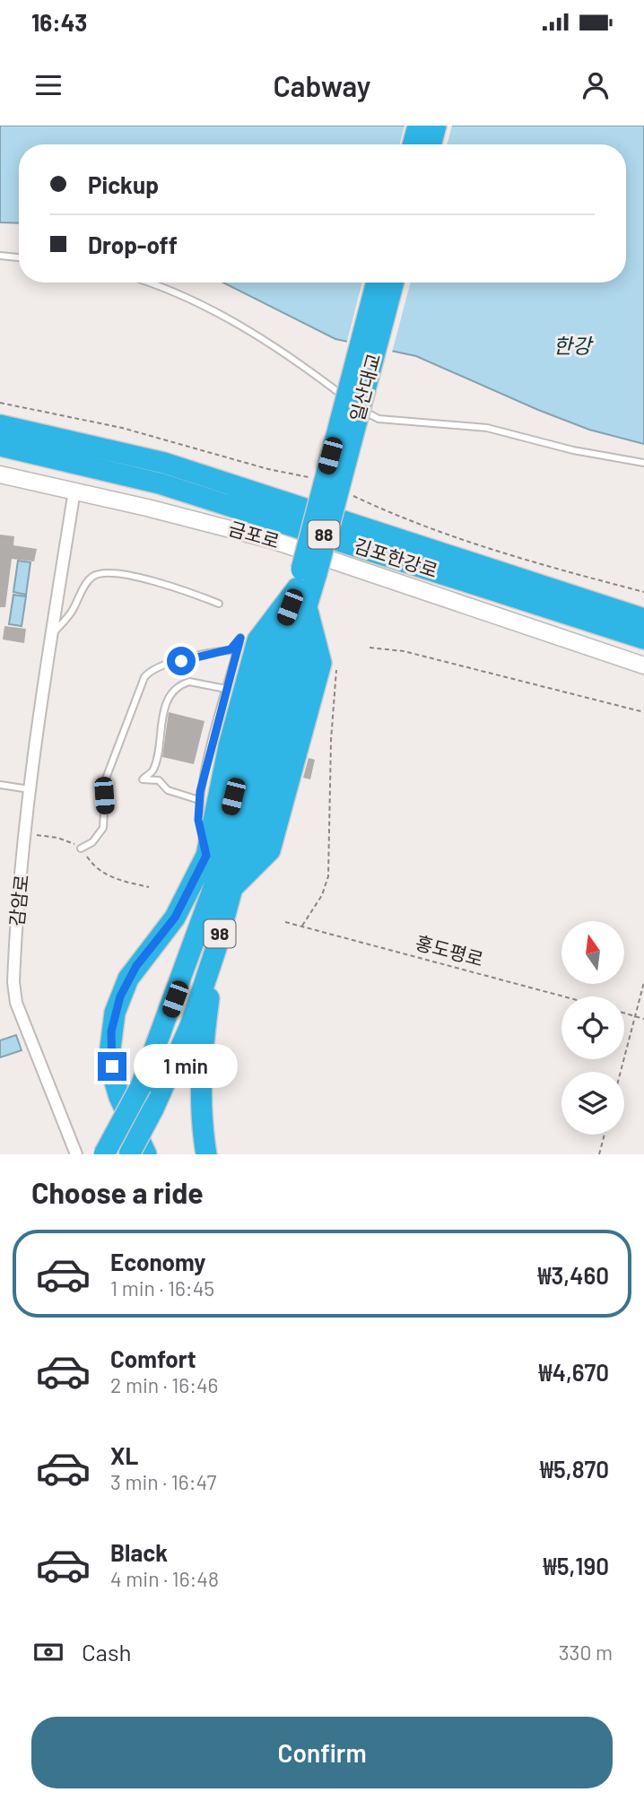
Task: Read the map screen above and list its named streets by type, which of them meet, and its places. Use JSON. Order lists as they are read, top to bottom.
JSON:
{
  "streets": {
    "highway": [
      "일산대교",
      "88",
      "김포한강로",
      "98"
    ],
    "main road": ["금포로"],
    "street": ["감암로"],
    "path": ["홍도평로"]
  },
  "crossings": [
    ["일산대교", "98"],
    ["금포로", "감암로"]
  ],
  "water": ["한강"],
  "north": "top",
  "page": {
    "status": "16:43",
    "header": "Cabway",
    "banner": ["Pickup", "Drop-off"],
    "bubble": "1 min",
    "heading": "Choose a ride",
    "list": [
      {
        "name": "Economy",
        "note": "1 min · 16:45",
        "value": "₩3,460"
      },
      {
        "name": "Comfort",
        "note": "2 min · 16:46",
        "value": "₩4,670"
      },
      {
        "name": "XL",
        "note": "3 min · 16:47",
        "value": "₩5,870"
      },
      {
        "name": "Black",
        "note": "4 min · 16:48",
        "value": "₩5,190"
      }
    ],
    "pay": ["Cash", "330 m"],
    "buttons": "Confirm"
  }
}
